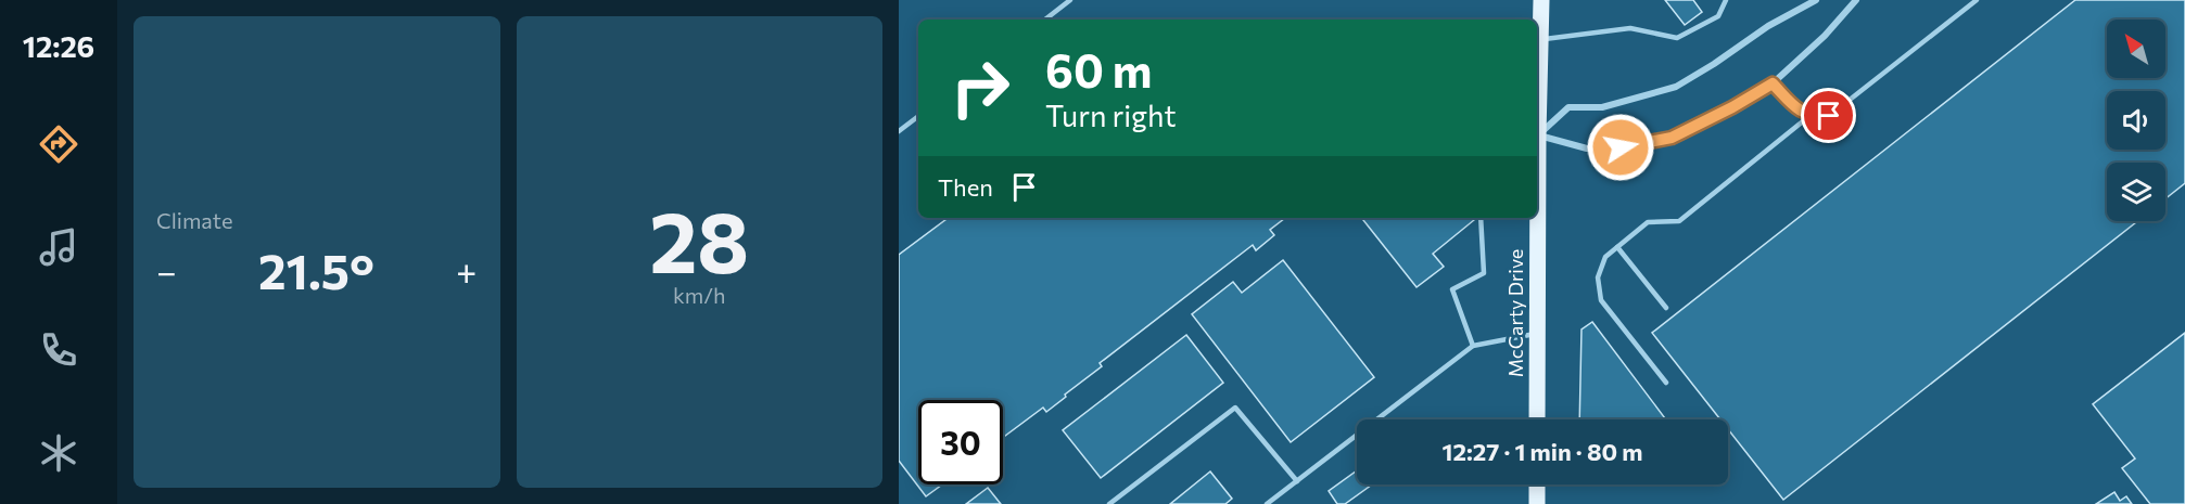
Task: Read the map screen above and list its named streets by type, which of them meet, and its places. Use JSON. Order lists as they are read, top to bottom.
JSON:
{
  "streets": {
    "main road": ["McCarty Drive"]
  },
  "north": "top left",
  "page": {
    "tabs": "12:26",
    "tile": [
      "Climate",
      ["28", "km/h"]
    ],
    "turn": ["60 m", "Turn right"],
    "then": "Then",
    "heat": ["−", "21.5°", "+"],
    "limit": "30",
    "trip": "12:27 · 1 min · 80 m"
  }
}
